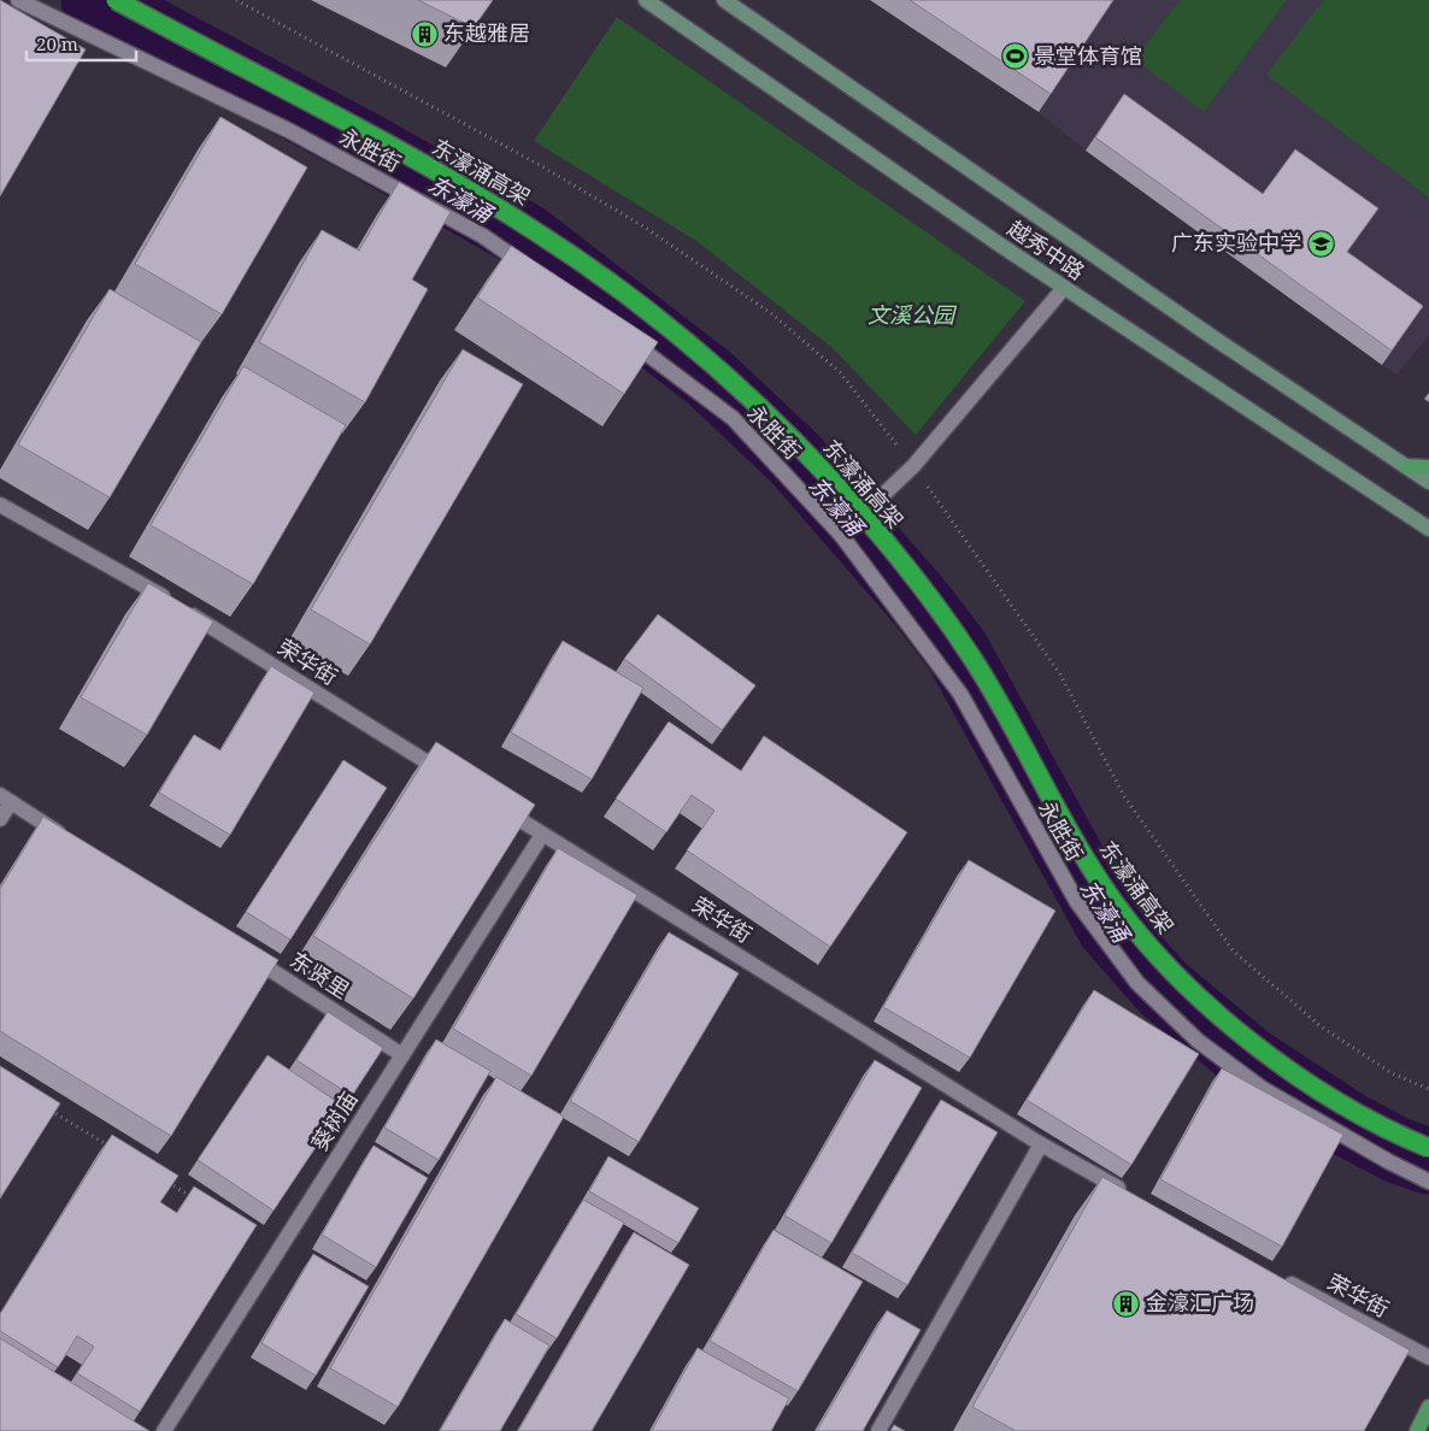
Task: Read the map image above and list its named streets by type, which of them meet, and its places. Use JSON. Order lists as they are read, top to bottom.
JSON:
{
  "streets": {
    "highway": ["东濠涌高架"],
    "main road": ["越秀中路"],
    "lane": [
      "永胜街",
      "荣华街",
      "东贤里",
      "葵树庙"
    ]
  },
  "crossings": [
    ["荣华街", "葵树庙"],
    ["东贤里", "葵树庙"]
  ],
  "water": ["东濠涌"],
  "parks": ["文溪公园"],
  "places": {
    "building": ["东越雅居", "金濠汇广场"],
    "sports": ["景堂体育馆"],
    "school or university": ["广东实验中学"]
  },
  "scale_bar": "20 m"
}
